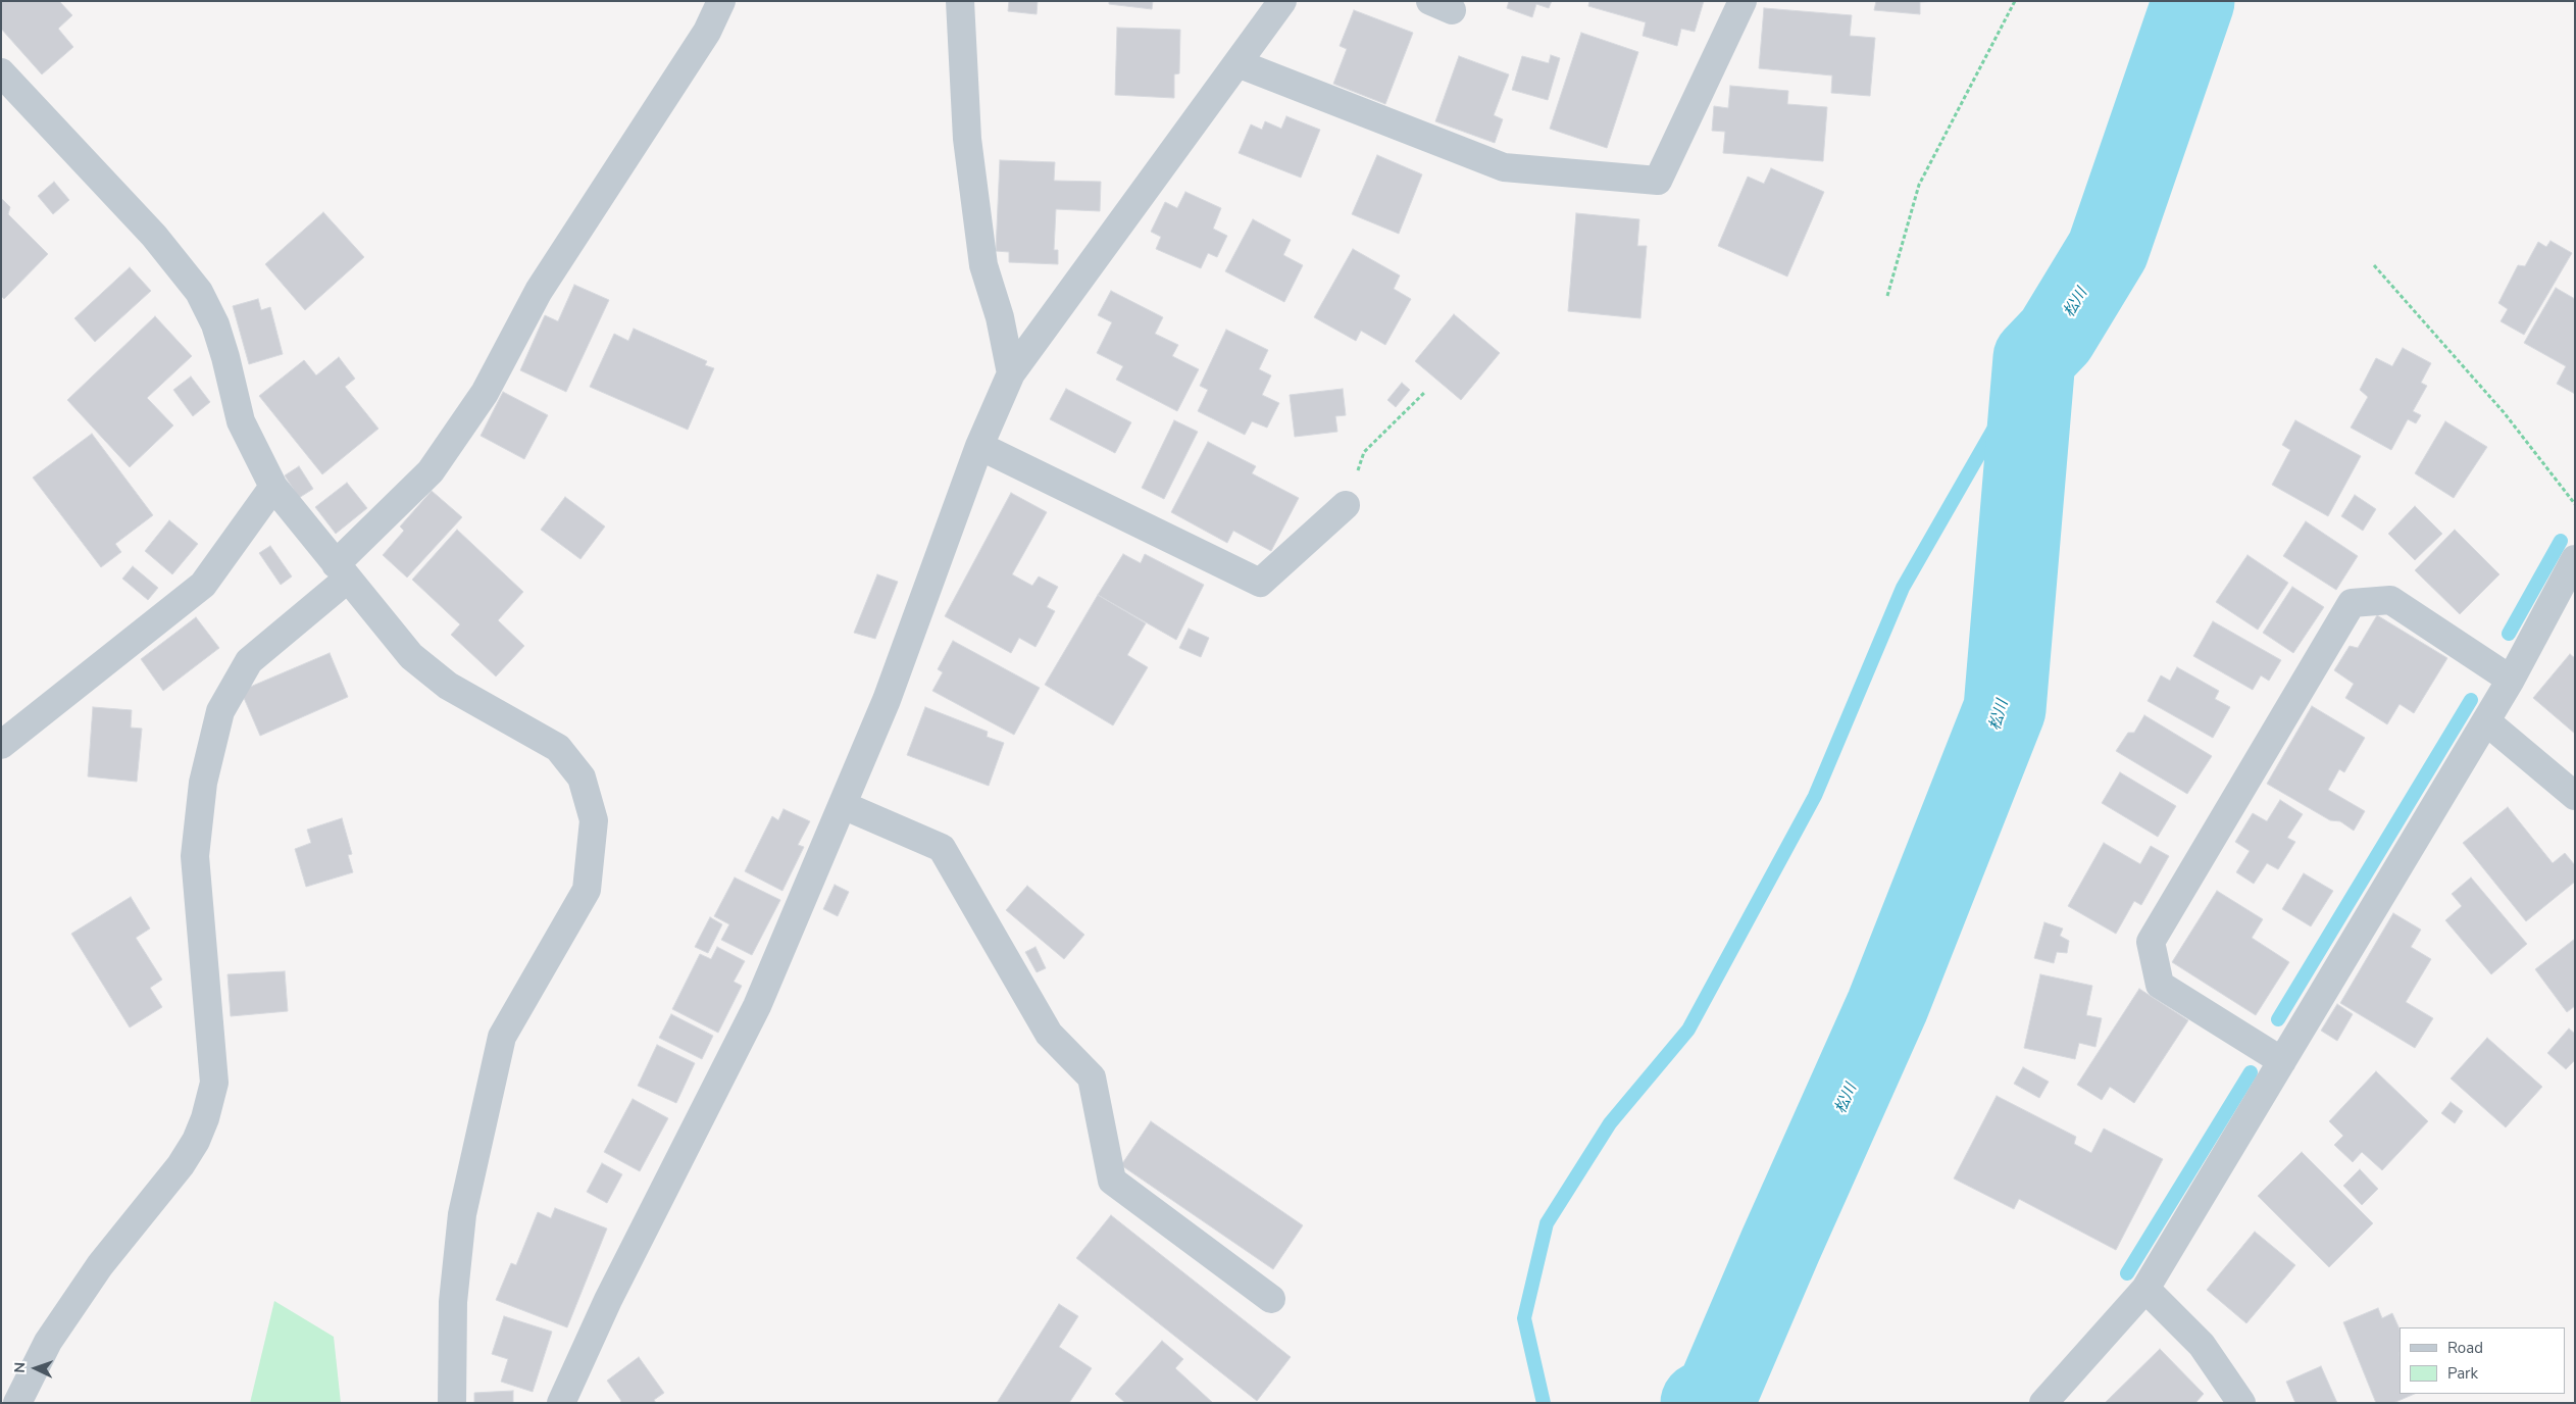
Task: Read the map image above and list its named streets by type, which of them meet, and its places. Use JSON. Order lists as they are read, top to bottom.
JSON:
{
  "water": ["松川"],
  "legend": ["Road", "Park"],
  "north": "left"
}
